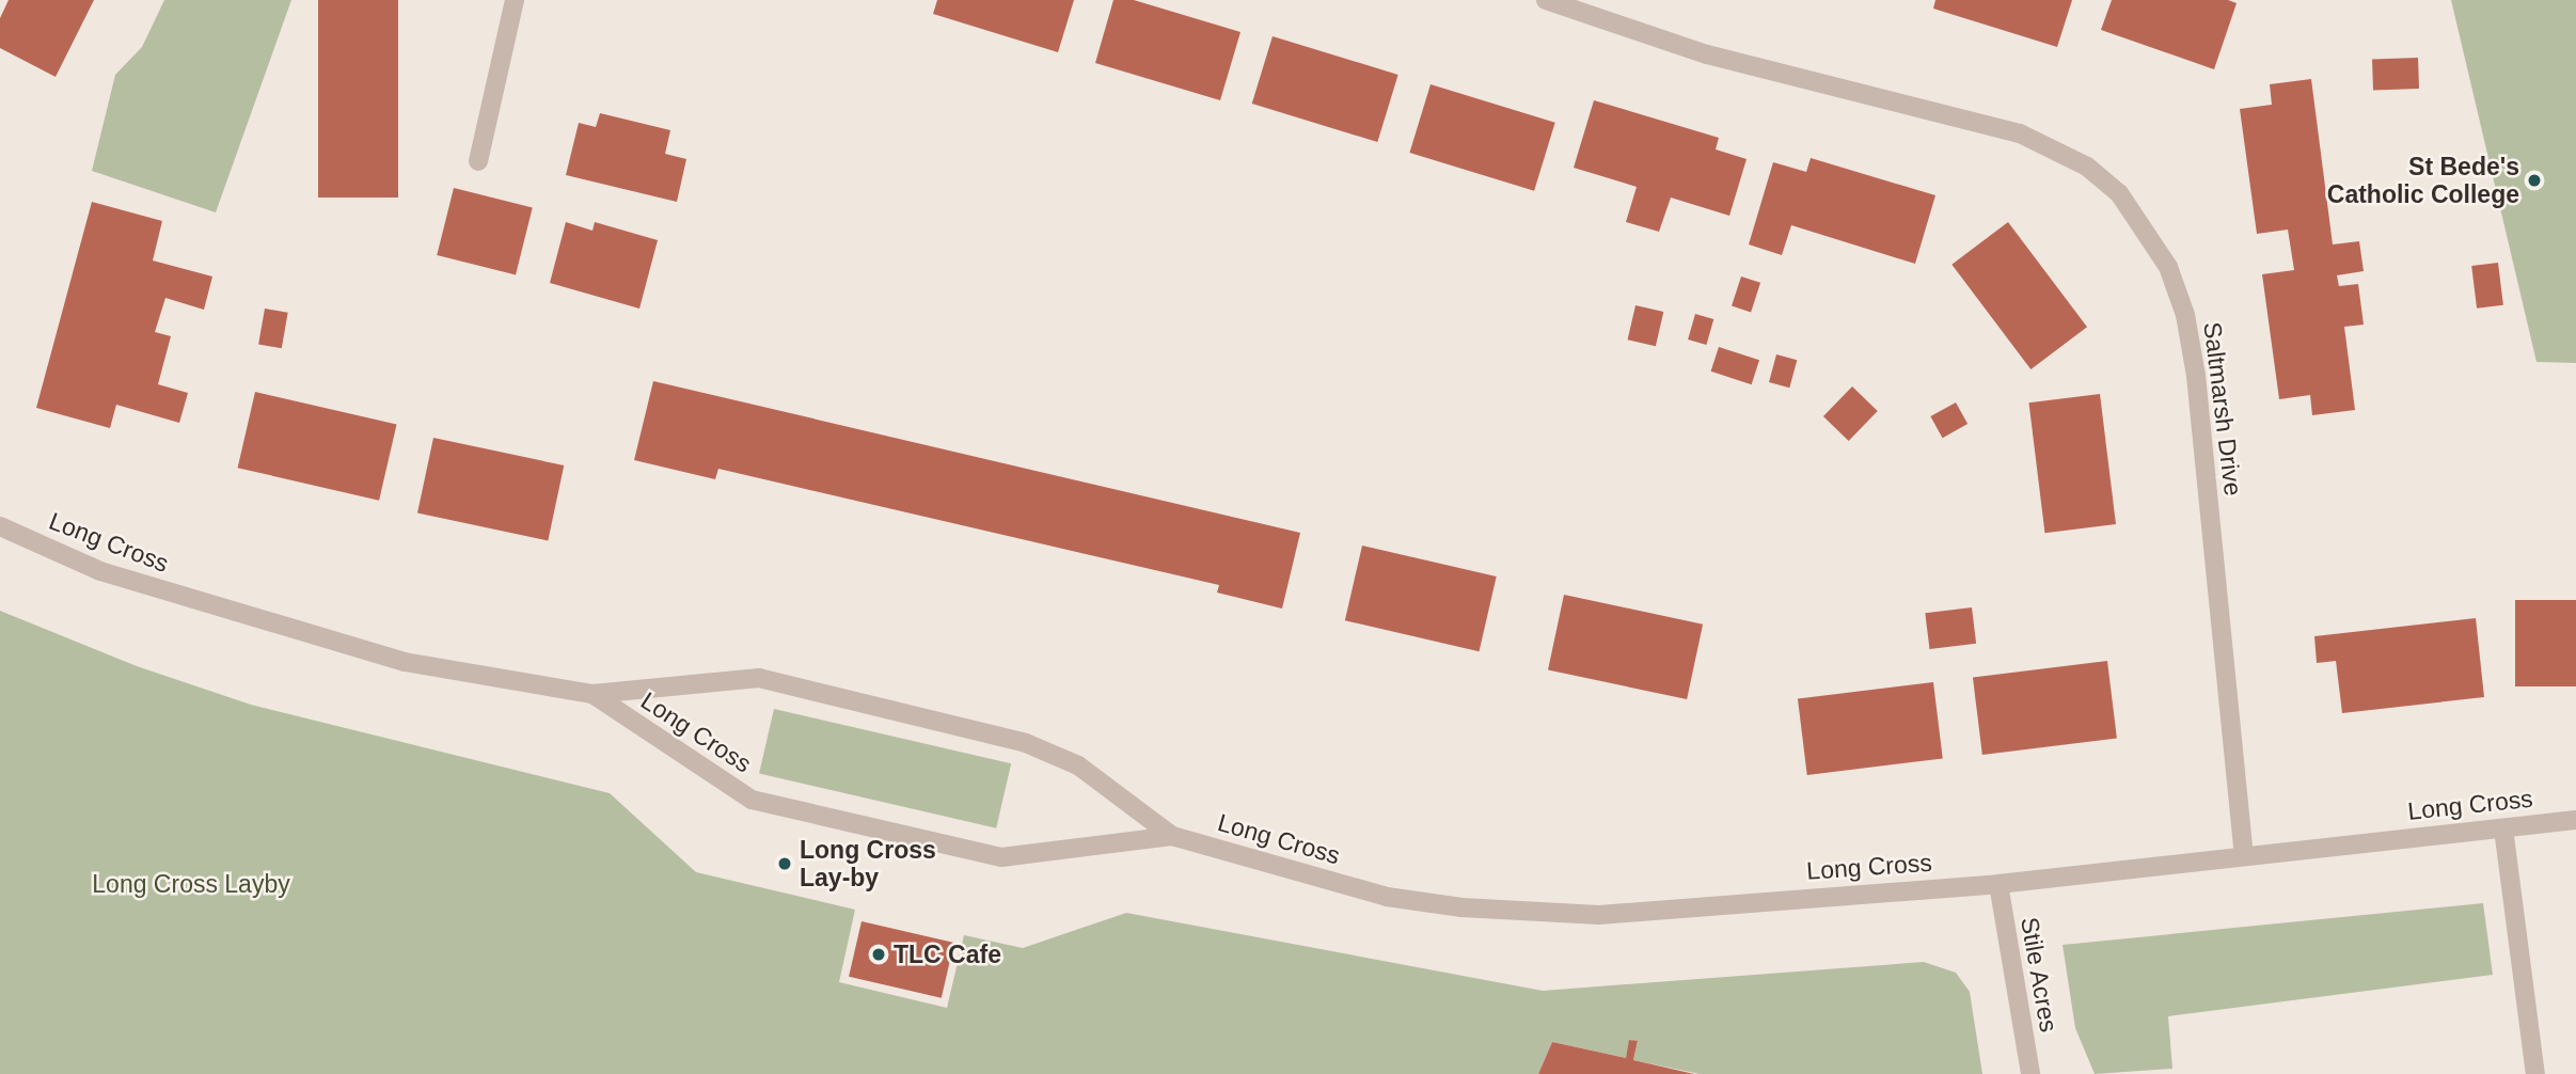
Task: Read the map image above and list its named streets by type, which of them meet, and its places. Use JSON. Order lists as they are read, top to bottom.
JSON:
{
  "streets": {
    "street": ["Saltmarsh Drive", "Long Cross", "Stile Acres"]
  },
  "crossings": [
    ["Saltmarsh Drive", "Long Cross"],
    ["Long Cross", "Stile Acres"]
  ],
  "parks": ["Long Cross Layby"],
  "places": ["St Bede's Catholic College", "Long Cross Lay-by", "TLC Cafe"]
}
